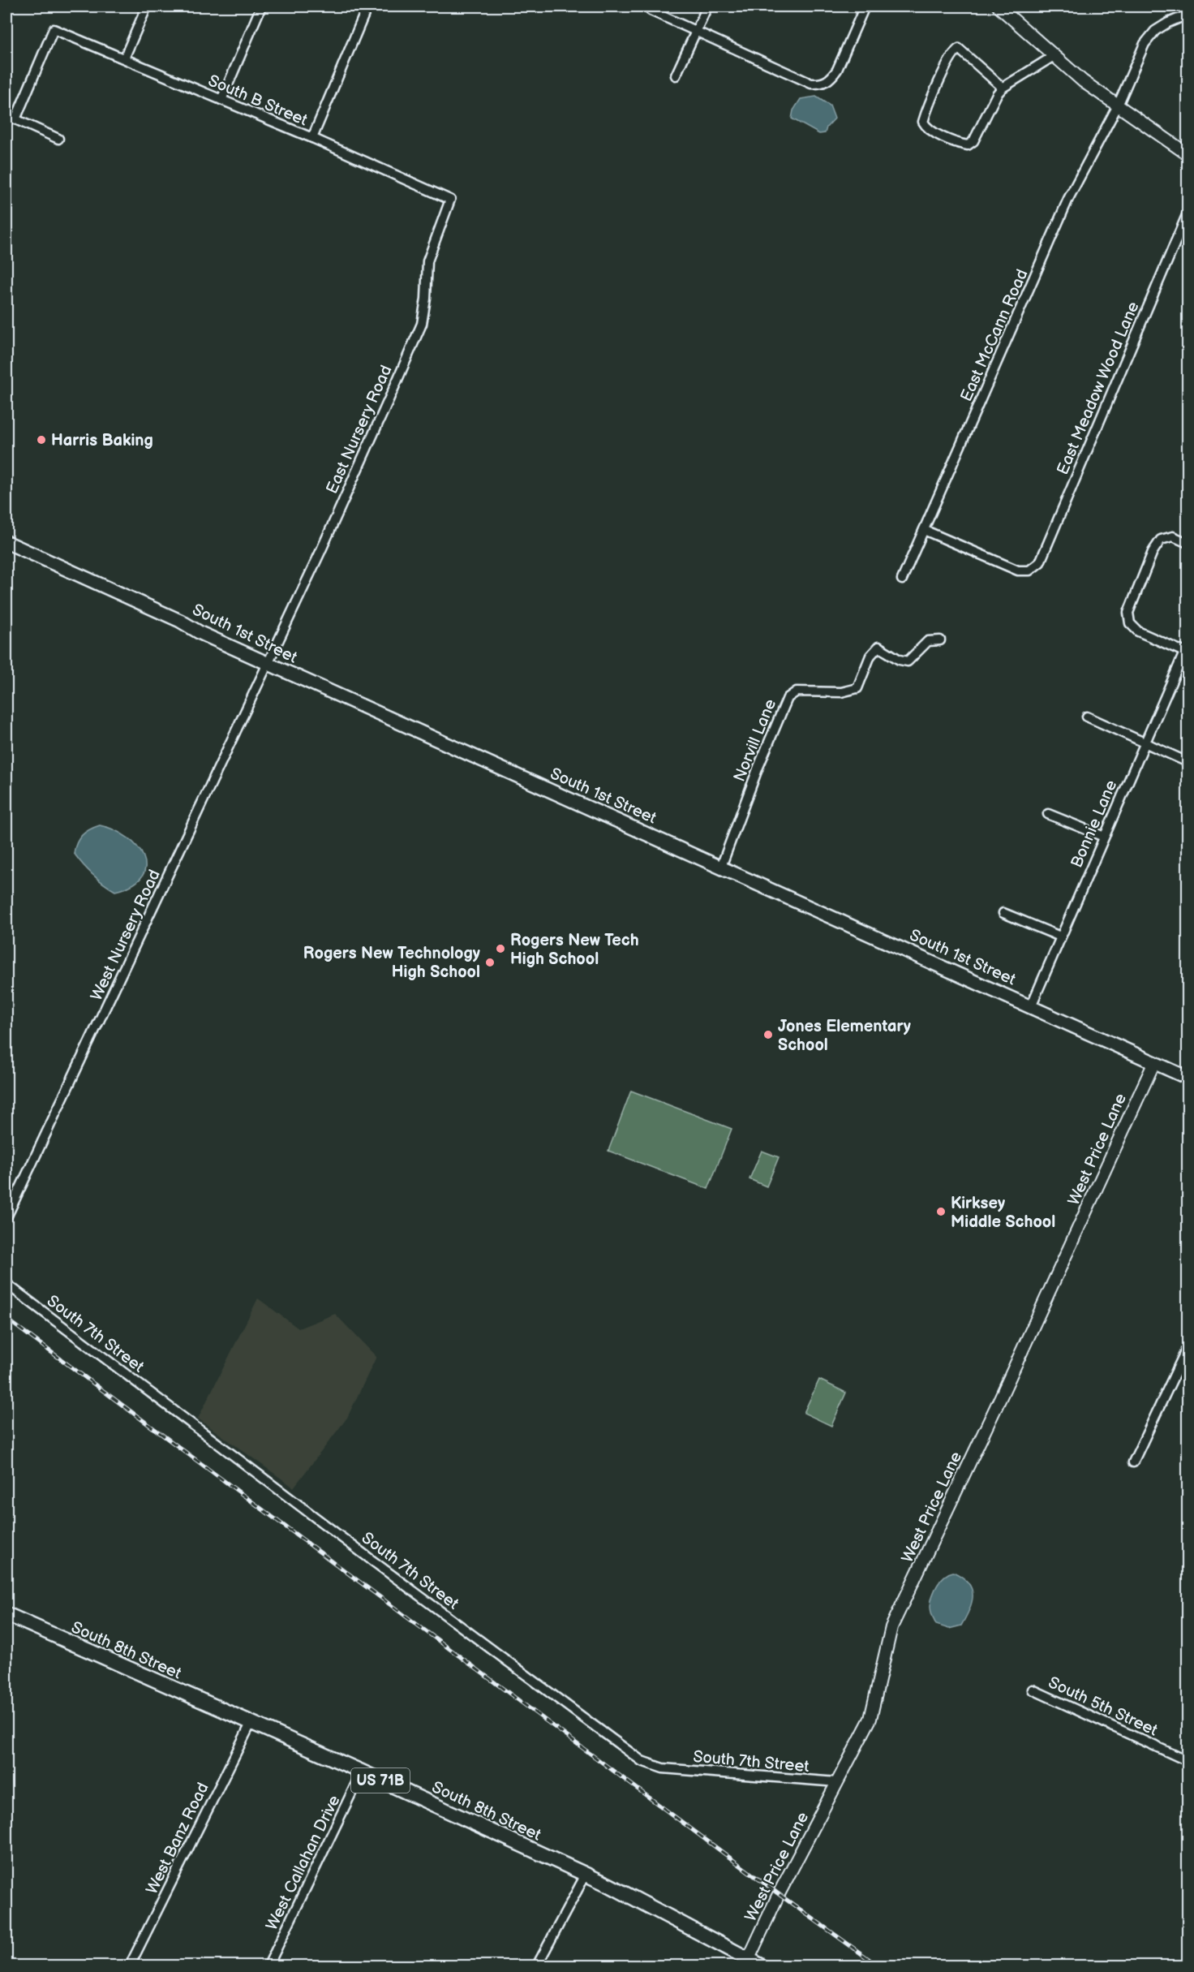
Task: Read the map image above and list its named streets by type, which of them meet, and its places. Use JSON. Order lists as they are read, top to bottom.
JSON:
{
  "streets": {
    "main road": ["South 1st Street", "South 8th Street", "US 71B"],
    "street": [
      "South B Street",
      "East McCann Road",
      "East Meadow Wood Lane",
      "East Nursery Road",
      "Norvill Lane",
      "Bonnie Lane",
      "West Nursery Road",
      "West Price Lane",
      "South 7th Street",
      "South 5th Street",
      "West Banz Road",
      "West Callahan Drive"
    ]
  },
  "crossings": [
    ["South B Street", "East Nursery Road"],
    ["East McCann Road", "East Meadow Wood Lane"],
    ["East Nursery Road", "South 1st Street"],
    ["East Nursery Road", "West Nursery Road"],
    ["South 1st Street", "Norvill Lane"],
    ["South 1st Street", "Bonnie Lane"],
    ["South 1st Street", "West Nursery Road"],
    ["South 1st Street", "West Price Lane"],
    ["West Price Lane", "South 7th Street"],
    ["West Price Lane", "South 8th Street"],
    ["South 8th Street", "West Banz Road"],
    ["South 8th Street", "West Callahan Drive"]
  ],
  "places": [
    "Harris Baking",
    "Rogers New Tech High School",
    "Rogers New Technology High School",
    "Jones Elementary School",
    "Kirksey Middle School"
  ]
}
